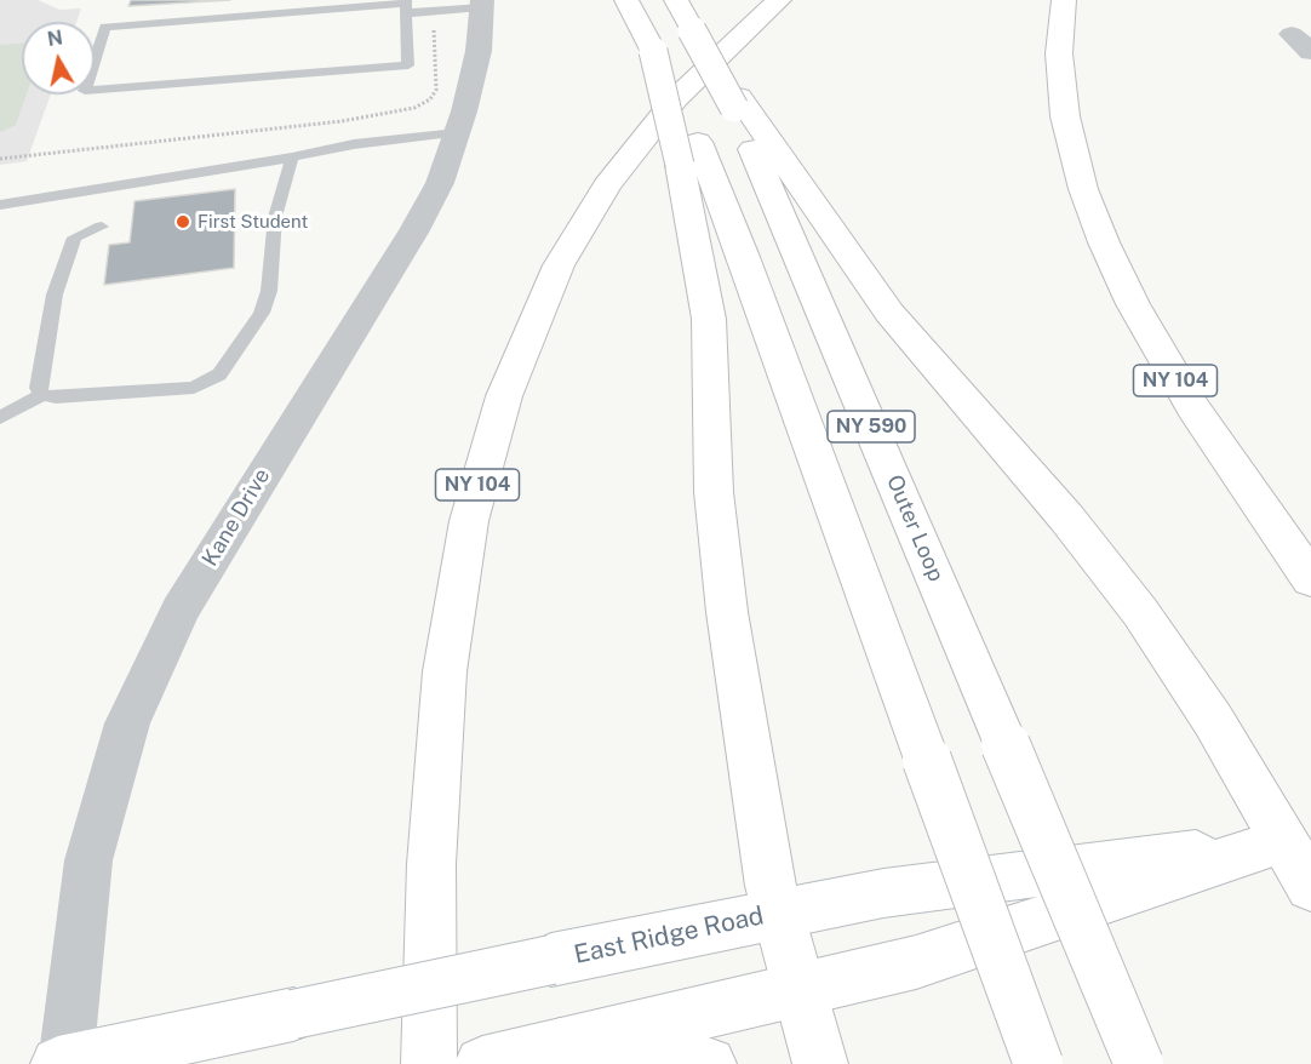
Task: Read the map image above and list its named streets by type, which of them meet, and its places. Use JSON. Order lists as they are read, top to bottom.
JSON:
{
  "streets": {
    "main road": [
      "NY 104",
      "NY 590",
      "Outer Loop",
      "East Ridge Road"
    ],
    "street": ["Kane Drive"]
  },
  "crossings": [
    ["Kane Drive", "East Ridge Road"]
  ],
  "places": ["First Student"],
  "north": "top"
}
